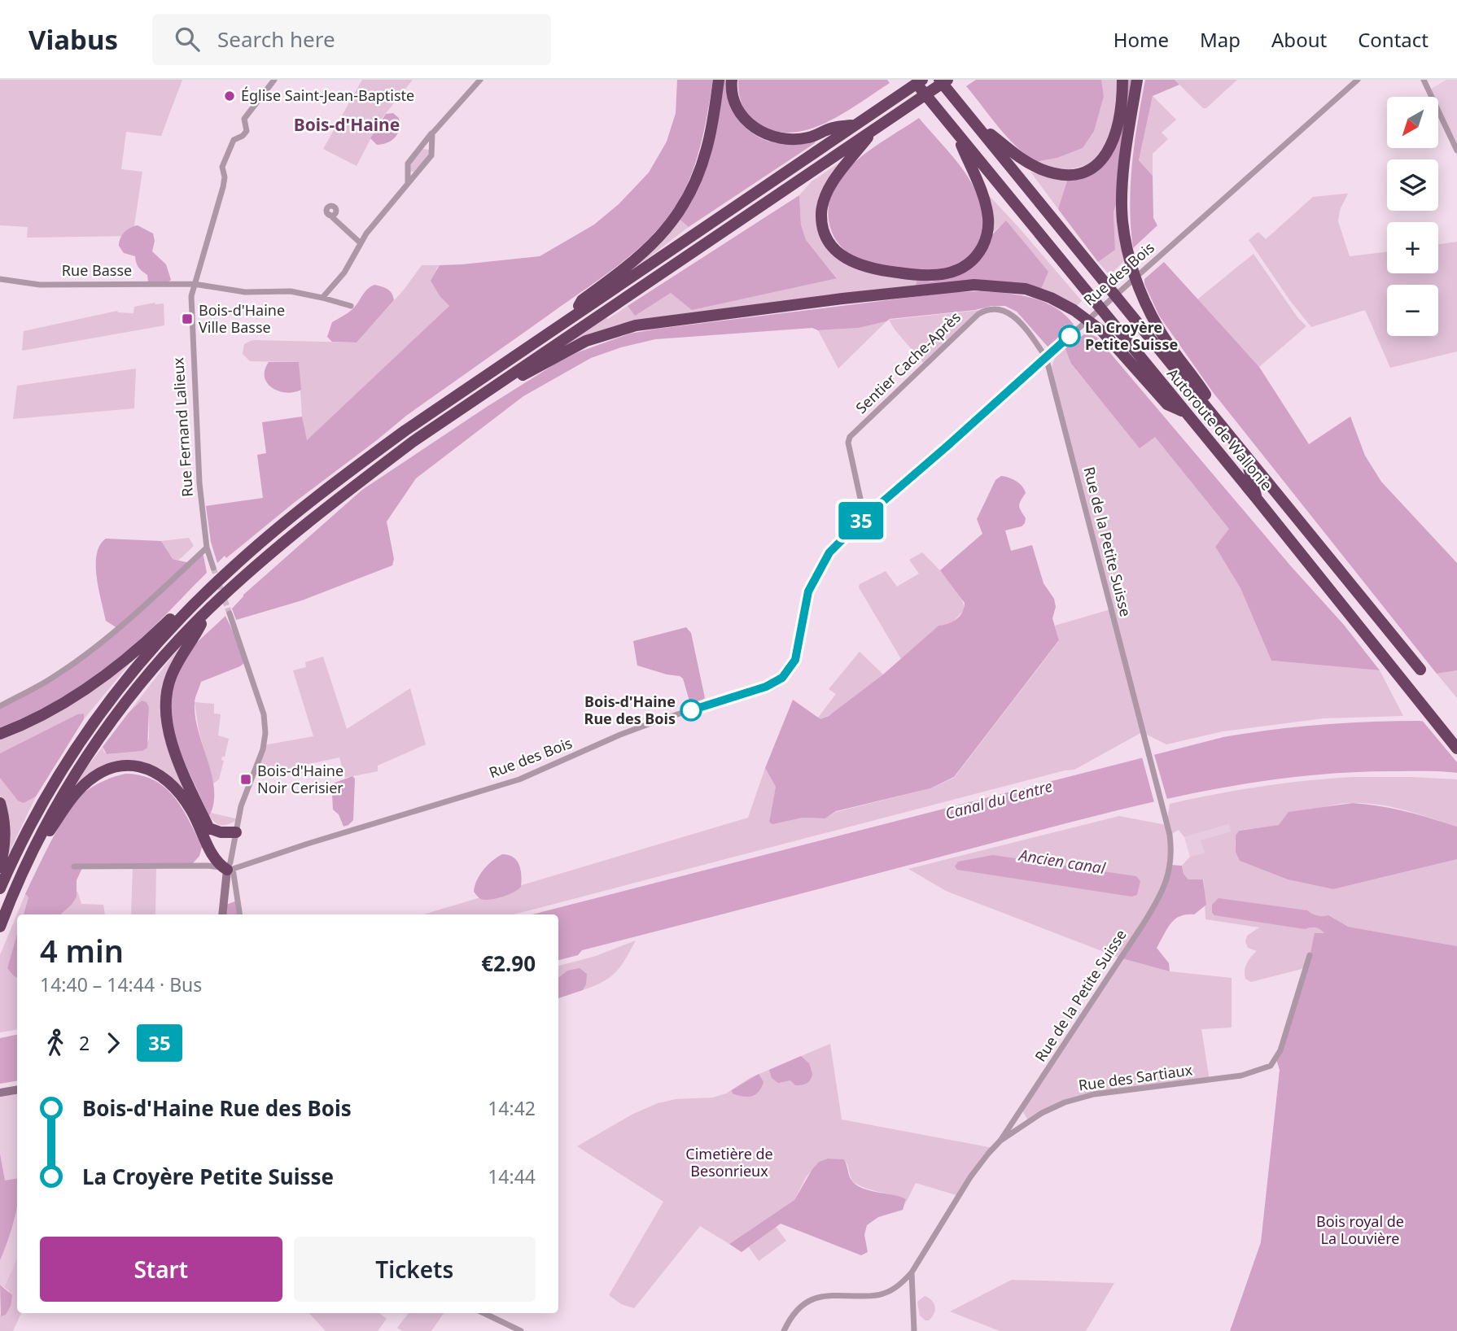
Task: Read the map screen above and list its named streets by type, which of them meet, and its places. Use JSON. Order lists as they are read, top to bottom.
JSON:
{
  "streets": {
    "highway": ["Autoroute de Wallonie"],
    "street": [
      "Rue Basse",
      "Rue des Bois",
      "Sentier Cache-Après",
      "Rue Fernand Lalieux",
      "Rue de la Petite Suisse",
      "Rue des Sartiaux"
    ]
  },
  "crossings": [
    ["Rue Basse", "Rue Fernand Lalieux"],
    ["Rue des Bois", "Sentier Cache-Après"],
    ["Rue des Bois", "Rue de la Petite Suisse"],
    ["Sentier Cache-Après", "Rue de la Petite Suisse"],
    ["Rue de la Petite Suisse", "Rue des Sartiaux"]
  ],
  "districts": ["Bois-d'Haine"],
  "water": ["Canal du Centre", "Ancien canal"],
  "parks": ["Cimetière de Besonrieux", "Bois royal de La Louvière"],
  "places": {
    "other": ["Église Saint-Jean-Baptiste", "La Croyère Petite Suisse", "Bois-d'Haine Rue des Bois"],
    "transit": ["Bois-d'Haine Ville Basse", "Bois-d'Haine Noir Cerisier"]
  },
  "lines": ["bus line 35"],
  "north": "bottom left",
  "page": {
    "header": "Viabus",
    "search": "Search here",
    "nav": [
      "Home",
      "Map",
      "About",
      "Contact"
    ],
    "on_map": "35",
    "map_buttons": ["+", "−"],
    "heading": ["4 min", "14:40 – 14:44 · Bus", "€2.90"],
    "legs": ["2", "35"],
    "list": [
      {
        "name": "Bois-d'Haine Rue des Bois",
        "value": "14:42"
      },
      {
        "name": "La Croyère Petite Suisse",
        "value": "14:44"
      }
    ],
    "buttons": ["Start", "Tickets"]
  }
}
